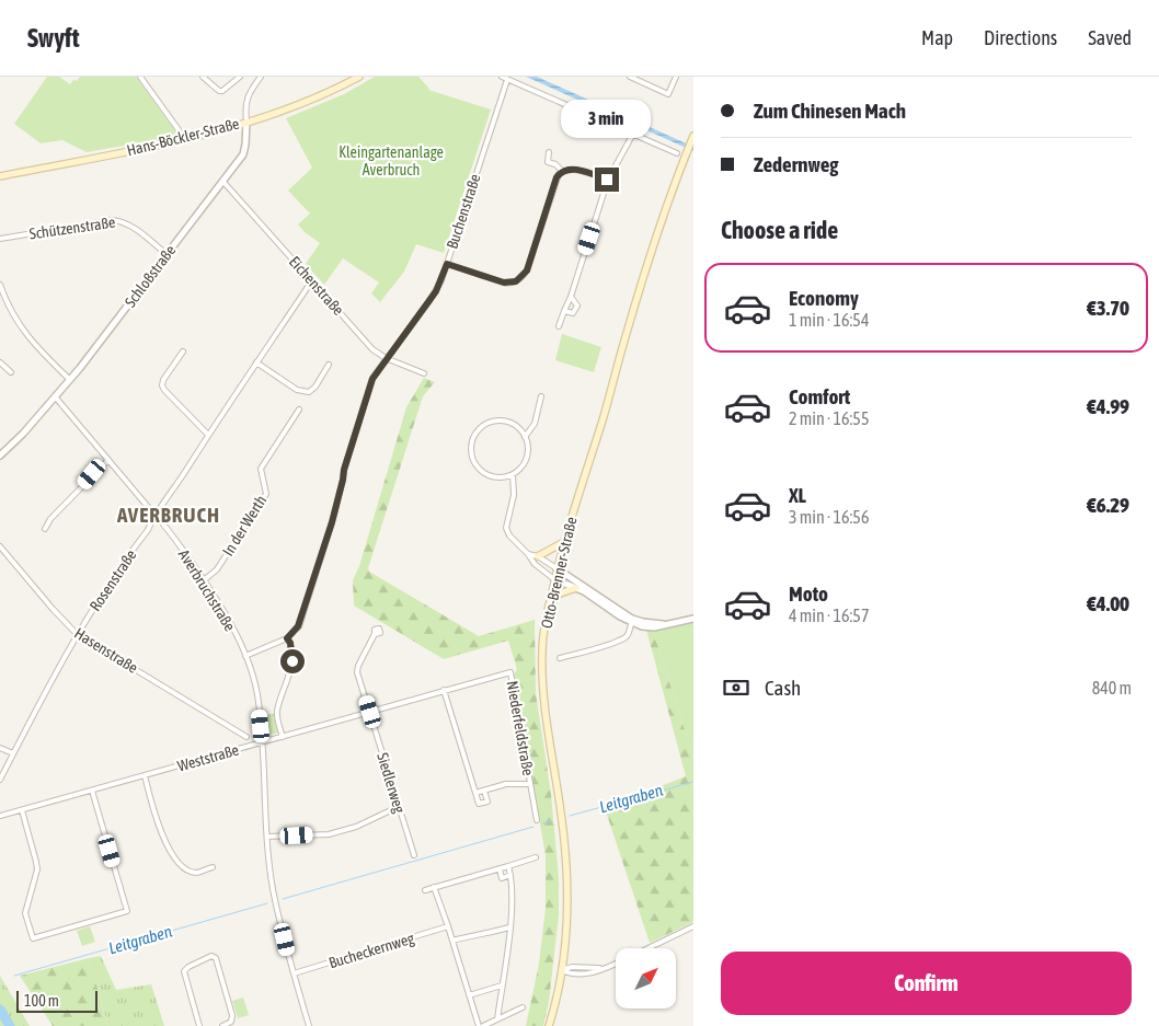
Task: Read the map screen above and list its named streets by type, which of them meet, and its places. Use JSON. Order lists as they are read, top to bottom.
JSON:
{
  "streets": {
    "main road": ["Hans-Böckler-Straße", "Otto-Brenner-Straße"],
    "street": [
      "Buchenstraße",
      "Schützenstraße",
      "Schloßstraße",
      "Eichenstraße",
      "In der Werth",
      "Rosenstraße",
      "Averbruchstraße",
      "Hasenstraße",
      "Niederfeldstraße",
      "Weststraße",
      "Siedlerweg",
      "Bucheckernweg"
    ]
  },
  "crossings": [
    ["Hans-Böckler-Straße", "Schloßstraße"],
    ["Buchenstraße", "Eichenstraße"],
    ["Schützenstraße", "Schloßstraße"],
    ["Schloßstraße", "Eichenstraße"],
    ["Schloßstraße", "Averbruchstraße"],
    ["Eichenstraße", "Rosenstraße"],
    ["In der Werth", "Averbruchstraße"],
    ["Rosenstraße", "Averbruchstraße"],
    ["Rosenstraße", "Hasenstraße"],
    ["Averbruchstraße", "Weststraße"],
    ["Niederfeldstraße", "Weststraße"],
    ["Weststraße", "Siedlerweg"]
  ],
  "districts": ["AVERBRUCH"],
  "water": ["Leitgraben"],
  "parks": ["Kleingartenanlage Averbruch"],
  "scale_bar": "100 m",
  "north": "top right",
  "page": {
    "header": "Swyft",
    "nav": ["Map", "Directions", "Saved"],
    "banner": ["Zum Chinesen Mach", "Zedernweg"],
    "bubble": "3 min",
    "heading": "Choose a ride",
    "list": [
      {
        "name": "Economy",
        "note": "1 min · 16:54",
        "value": "€3.70"
      },
      {
        "name": "Comfort",
        "note": "2 min · 16:55",
        "value": "€4.99"
      },
      {
        "name": "XL",
        "note": "3 min · 16:56",
        "value": "€6.29"
      },
      {
        "name": "Moto",
        "note": "4 min · 16:57",
        "value": "€4.00"
      }
    ],
    "pay": ["Cash", "840 m"],
    "buttons": "Confirm",
    "scale": "100 m"
  }
}
